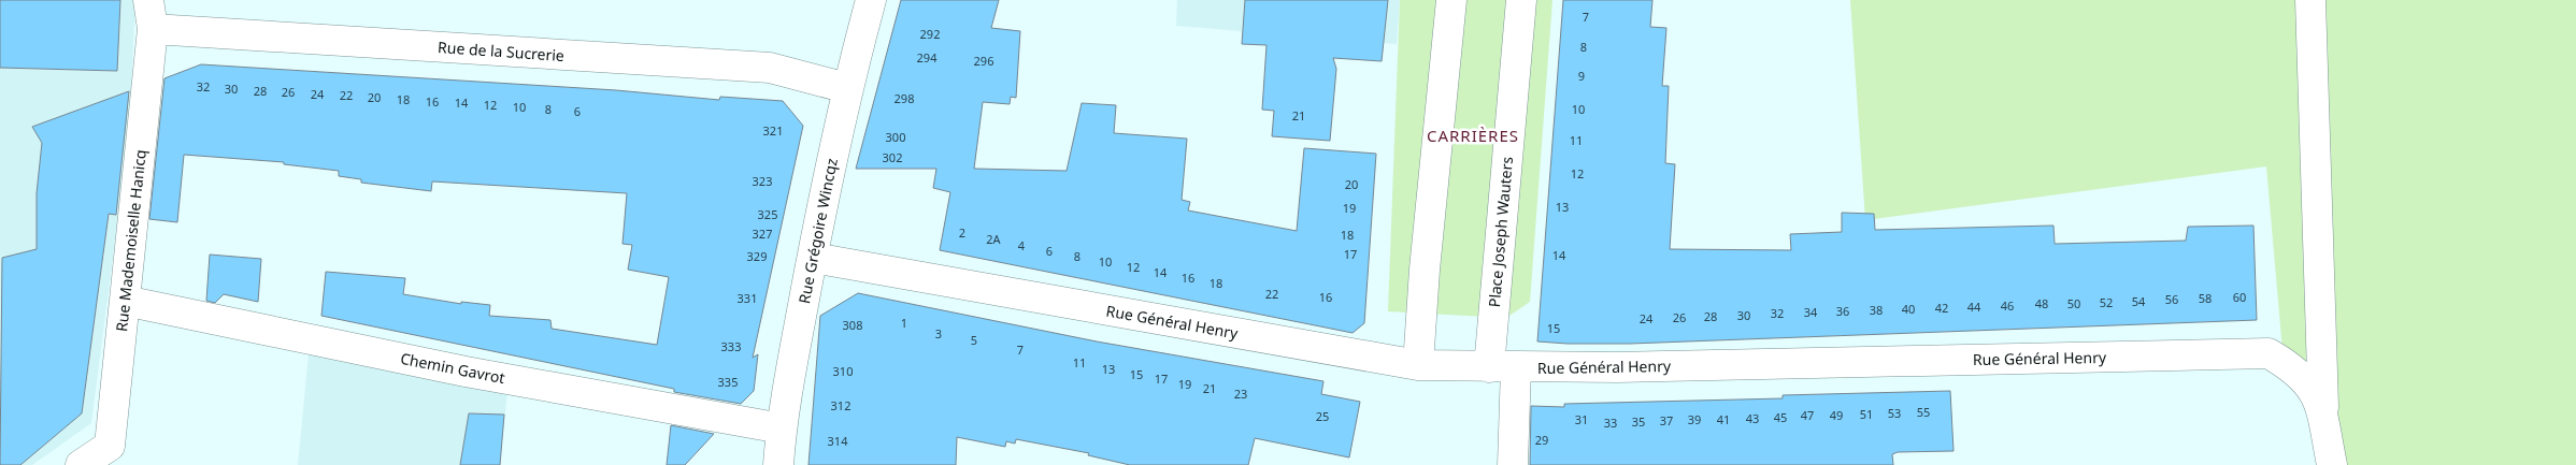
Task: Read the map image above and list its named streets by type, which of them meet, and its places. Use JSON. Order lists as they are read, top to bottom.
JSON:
{
  "streets": {
    "street": [
      "Rue de la Sucrerie",
      "Rue Grégoire Wincqz",
      "Place Joseph Wauters",
      "Rue Mademoiselle Hanicq",
      "Rue Général Henry",
      "Chemin Gavrot"
    ]
  },
  "crossings": [
    ["Rue de la Sucrerie", "Rue Grégoire Wincqz"],
    ["Rue de la Sucrerie", "Rue Mademoiselle Hanicq"],
    ["Rue Grégoire Wincqz", "Rue Général Henry"],
    ["Rue Grégoire Wincqz", "Chemin Gavrot"],
    ["Place Joseph Wauters", "Rue Général Henry"],
    ["Rue Mademoiselle Hanicq", "Chemin Gavrot"]
  ],
  "districts": ["CARRIÈRES"],
  "house_numbers": [
    "7",
    "292",
    "8",
    "294",
    "296",
    "9",
    "32",
    "30",
    "28",
    "26",
    "24",
    "22",
    "20",
    "298",
    "18",
    "16",
    "14",
    "12",
    "10",
    "8",
    "10",
    "6",
    "21",
    "321",
    "300",
    "11",
    "302",
    "12",
    "323",
    "20",
    "13",
    "19",
    "325",
    "2",
    "327",
    "18",
    "2A",
    "4",
    "6",
    "17",
    "14",
    "329",
    "8",
    "10",
    "12",
    "14",
    "16",
    "18",
    "22",
    "16",
    "60",
    "331",
    "58",
    "56",
    "54",
    "52",
    "48",
    "50",
    "46",
    "44",
    "42",
    "40",
    "38",
    "36",
    "34",
    "32",
    "30",
    "28",
    "26",
    "24",
    "1",
    "308",
    "15",
    "3",
    "5",
    "333",
    "7",
    "11",
    "13",
    "310",
    "15",
    "17",
    "335",
    "19",
    "21",
    "23",
    "312",
    "55",
    "53",
    "51",
    "47",
    "49",
    "25",
    "45",
    "43",
    "31",
    "39",
    "41",
    "37",
    "35",
    "33",
    "29",
    "314"
  ]
}
